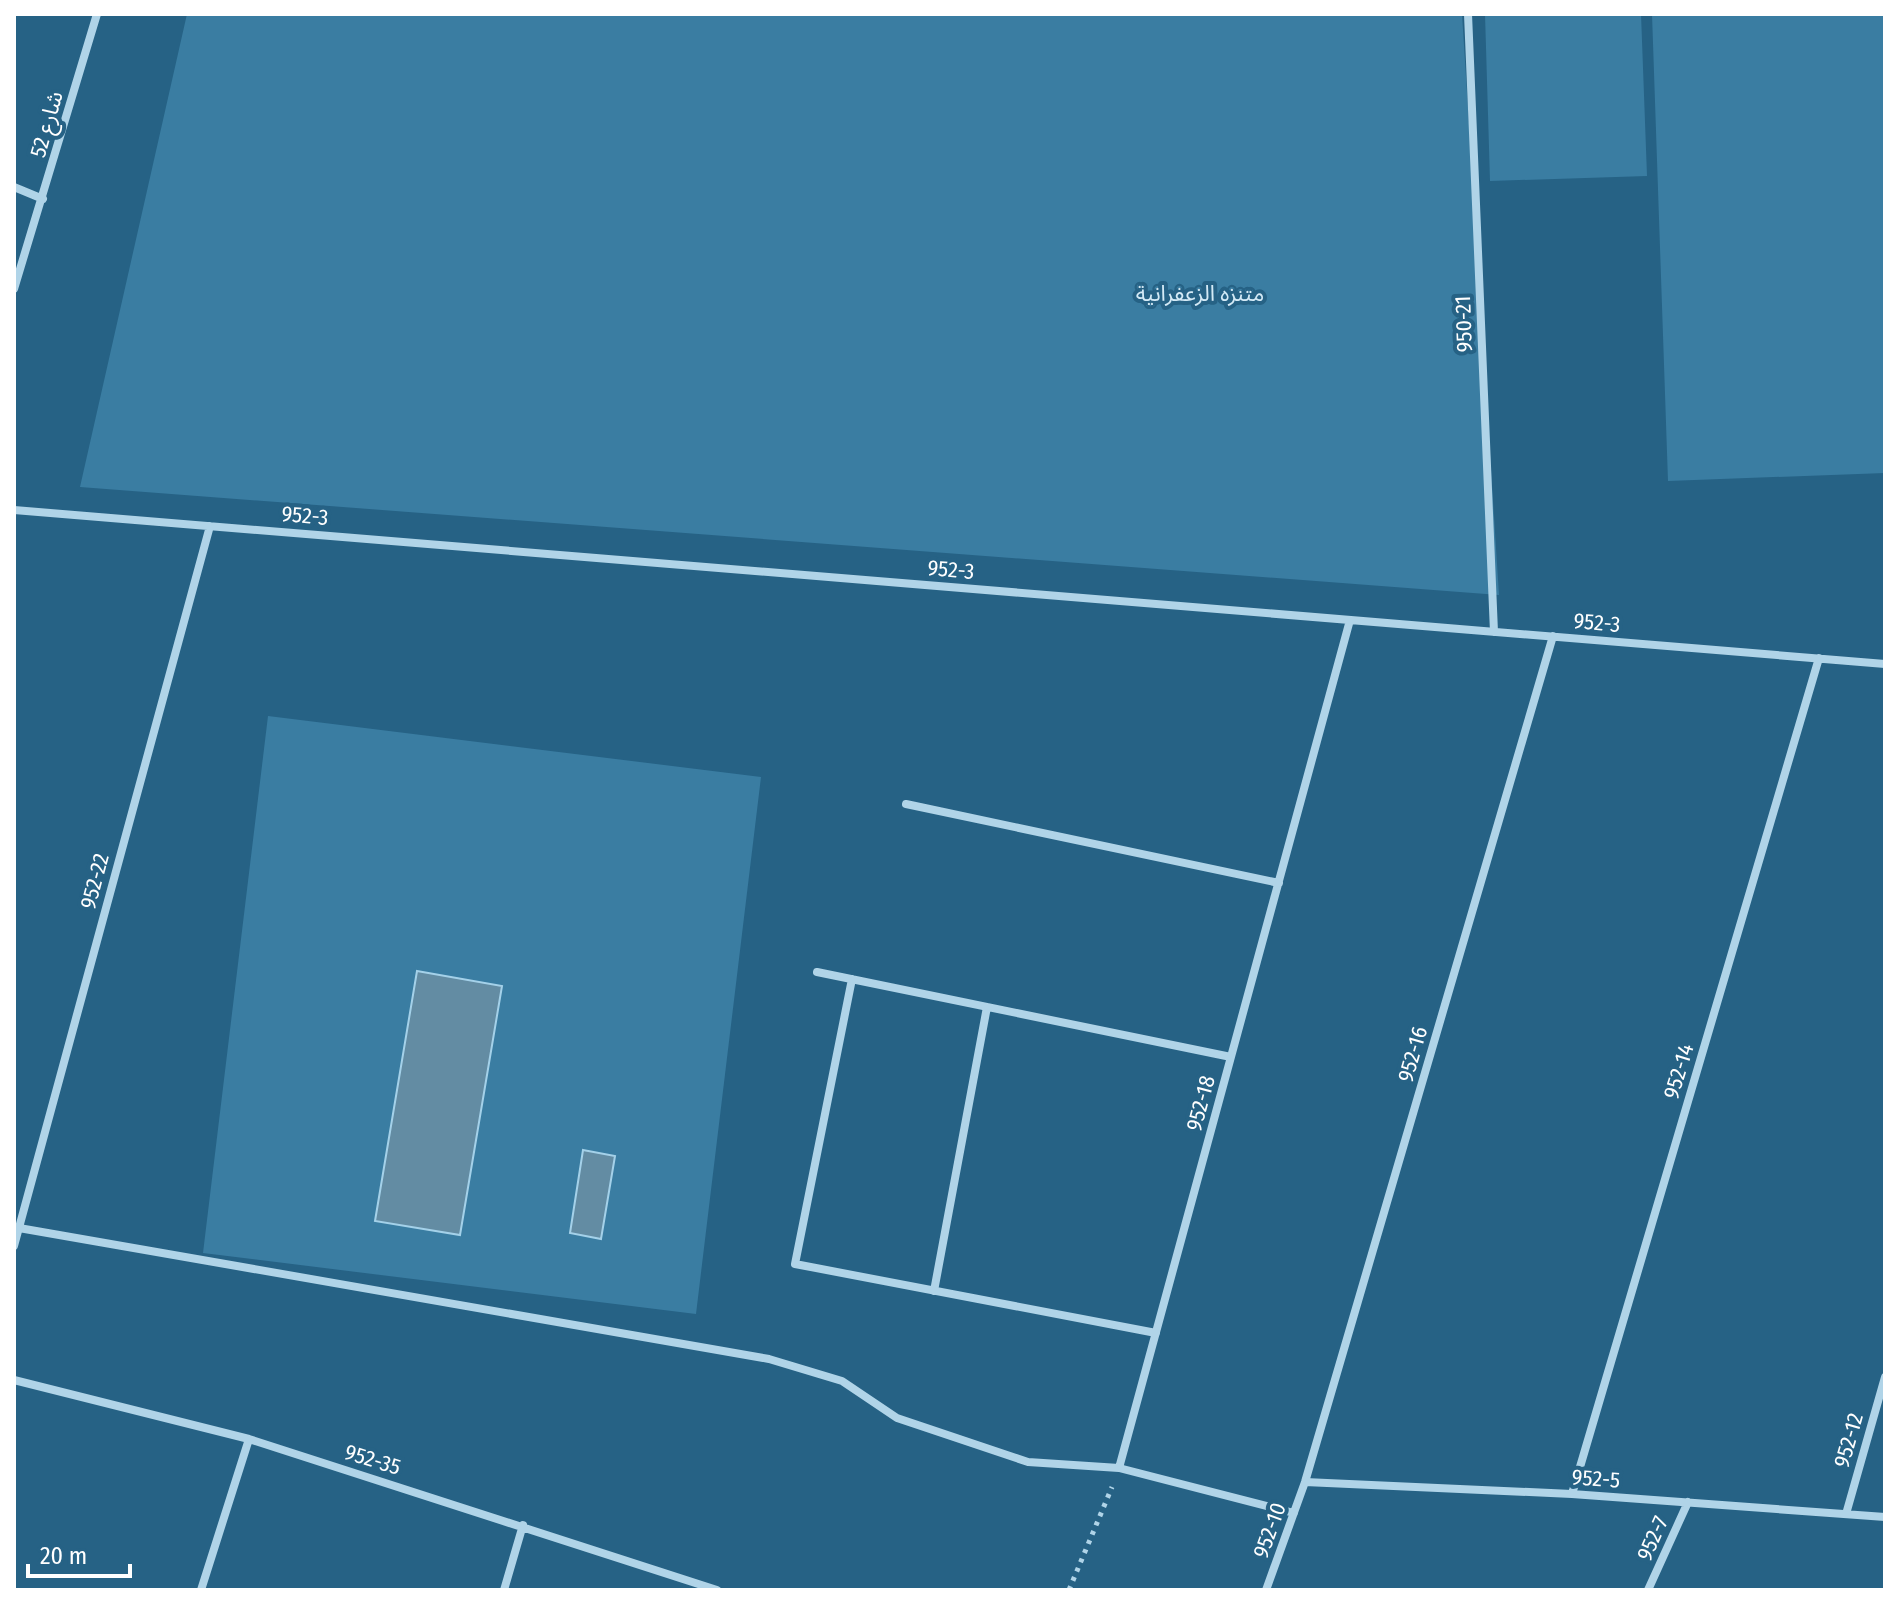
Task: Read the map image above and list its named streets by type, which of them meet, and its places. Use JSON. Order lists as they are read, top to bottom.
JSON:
{
  "streets": {
    "street": [
      "شارع 52",
      "950-21",
      "952-3",
      "952-22",
      "952-16",
      "952-14",
      "952-18",
      "952-12",
      "952-35",
      "952-5",
      "952-10",
      "952-7"
    ]
  },
  "crossings": [
    ["950-21", "952-3"],
    ["952-3", "952-22"],
    ["952-3", "952-16"],
    ["952-3", "952-14"],
    ["952-3", "952-18"],
    ["952-16", "952-5"],
    ["952-16", "952-10"],
    ["952-14", "952-5"],
    ["952-12", "952-5"],
    ["952-5", "952-10"],
    ["952-5", "952-7"]
  ],
  "parks": ["متنزه الزعفرانية"],
  "scale_bar": "20 m"
}
